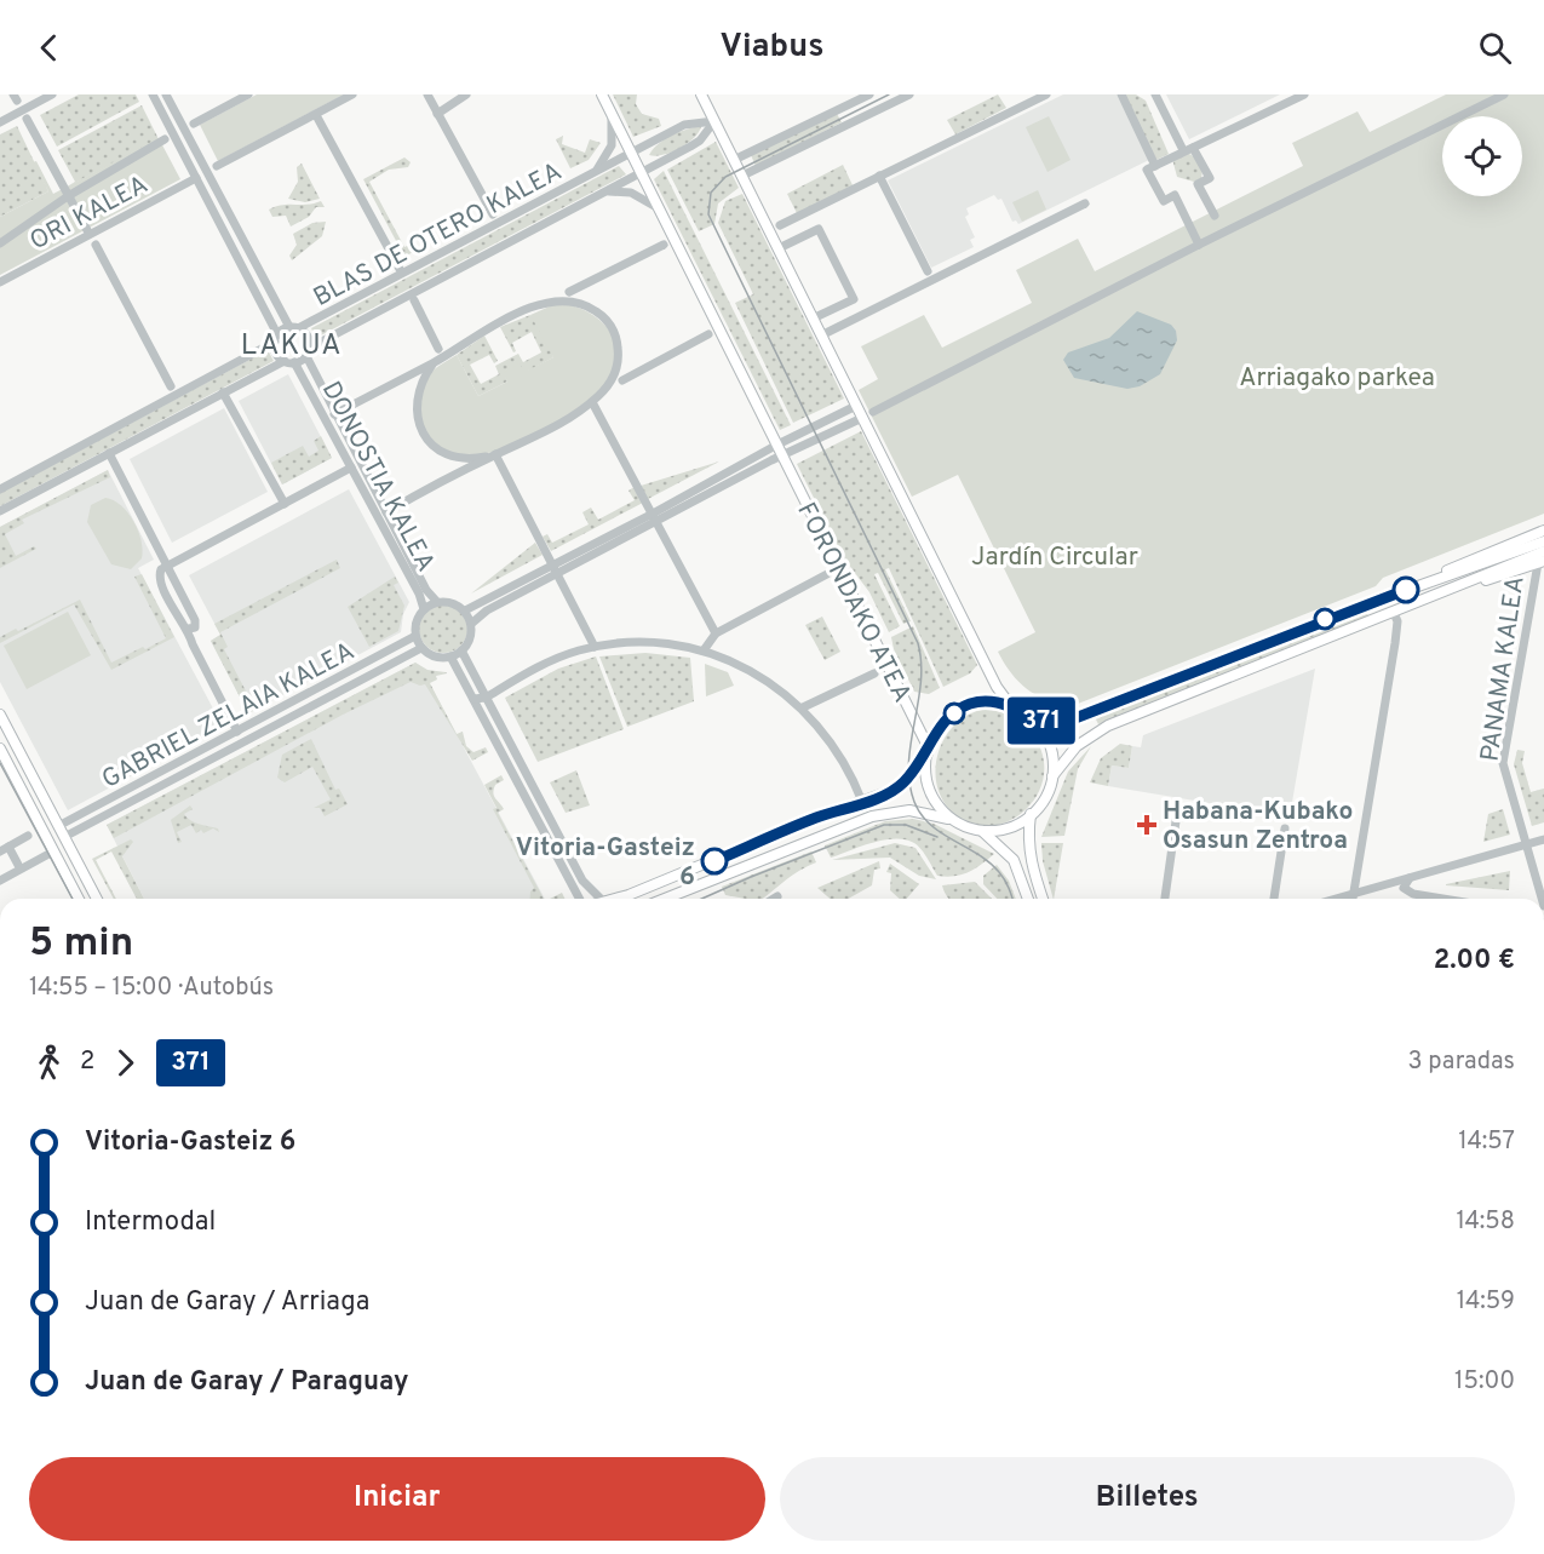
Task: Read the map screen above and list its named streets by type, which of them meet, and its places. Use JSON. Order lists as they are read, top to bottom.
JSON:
{
  "streets": {
    "main road": ["FORONDAKO ATEA"],
    "street": [
      "ORI KALEA",
      "BLAS DE OTERO KALEA",
      "DONOSTIA KALEA",
      "PANAMA KALEA",
      "GABRIEL ZELAIA KALEA"
    ]
  },
  "crossings": [
    ["BLAS DE OTERO KALEA", "DONOSTIA KALEA"],
    ["BLAS DE OTERO KALEA", "FORONDAKO ATEA"],
    ["DONOSTIA KALEA", "GABRIEL ZELAIA KALEA"]
  ],
  "districts": ["LAKUA"],
  "parks": ["Arriagako parkea", "Jardín Circular"],
  "places": {
    "health": ["Habana-Kubako Osasun Zentroa"],
    "other": ["Vitoria-Gasteiz 6"]
  },
  "lines": ["bus line 371"],
  "page": {
    "header": "Viabus",
    "on_map": "371",
    "heading": ["5 min", "14:55 – 15:00 · Autobús", "2.00 €"],
    "legs": ["2", "371", "3 paradas"],
    "list": [
      {
        "name": "Vitoria-Gasteiz 6",
        "value": "14:57"
      },
      {
        "name": "Intermodal",
        "value": "14:58"
      },
      {
        "name": "Juan de Garay / Arriaga",
        "value": "14:59"
      },
      {
        "name": "Juan de Garay / Paraguay",
        "value": "15:00"
      }
    ],
    "buttons": ["Iniciar", "Billetes"]
  }
}
